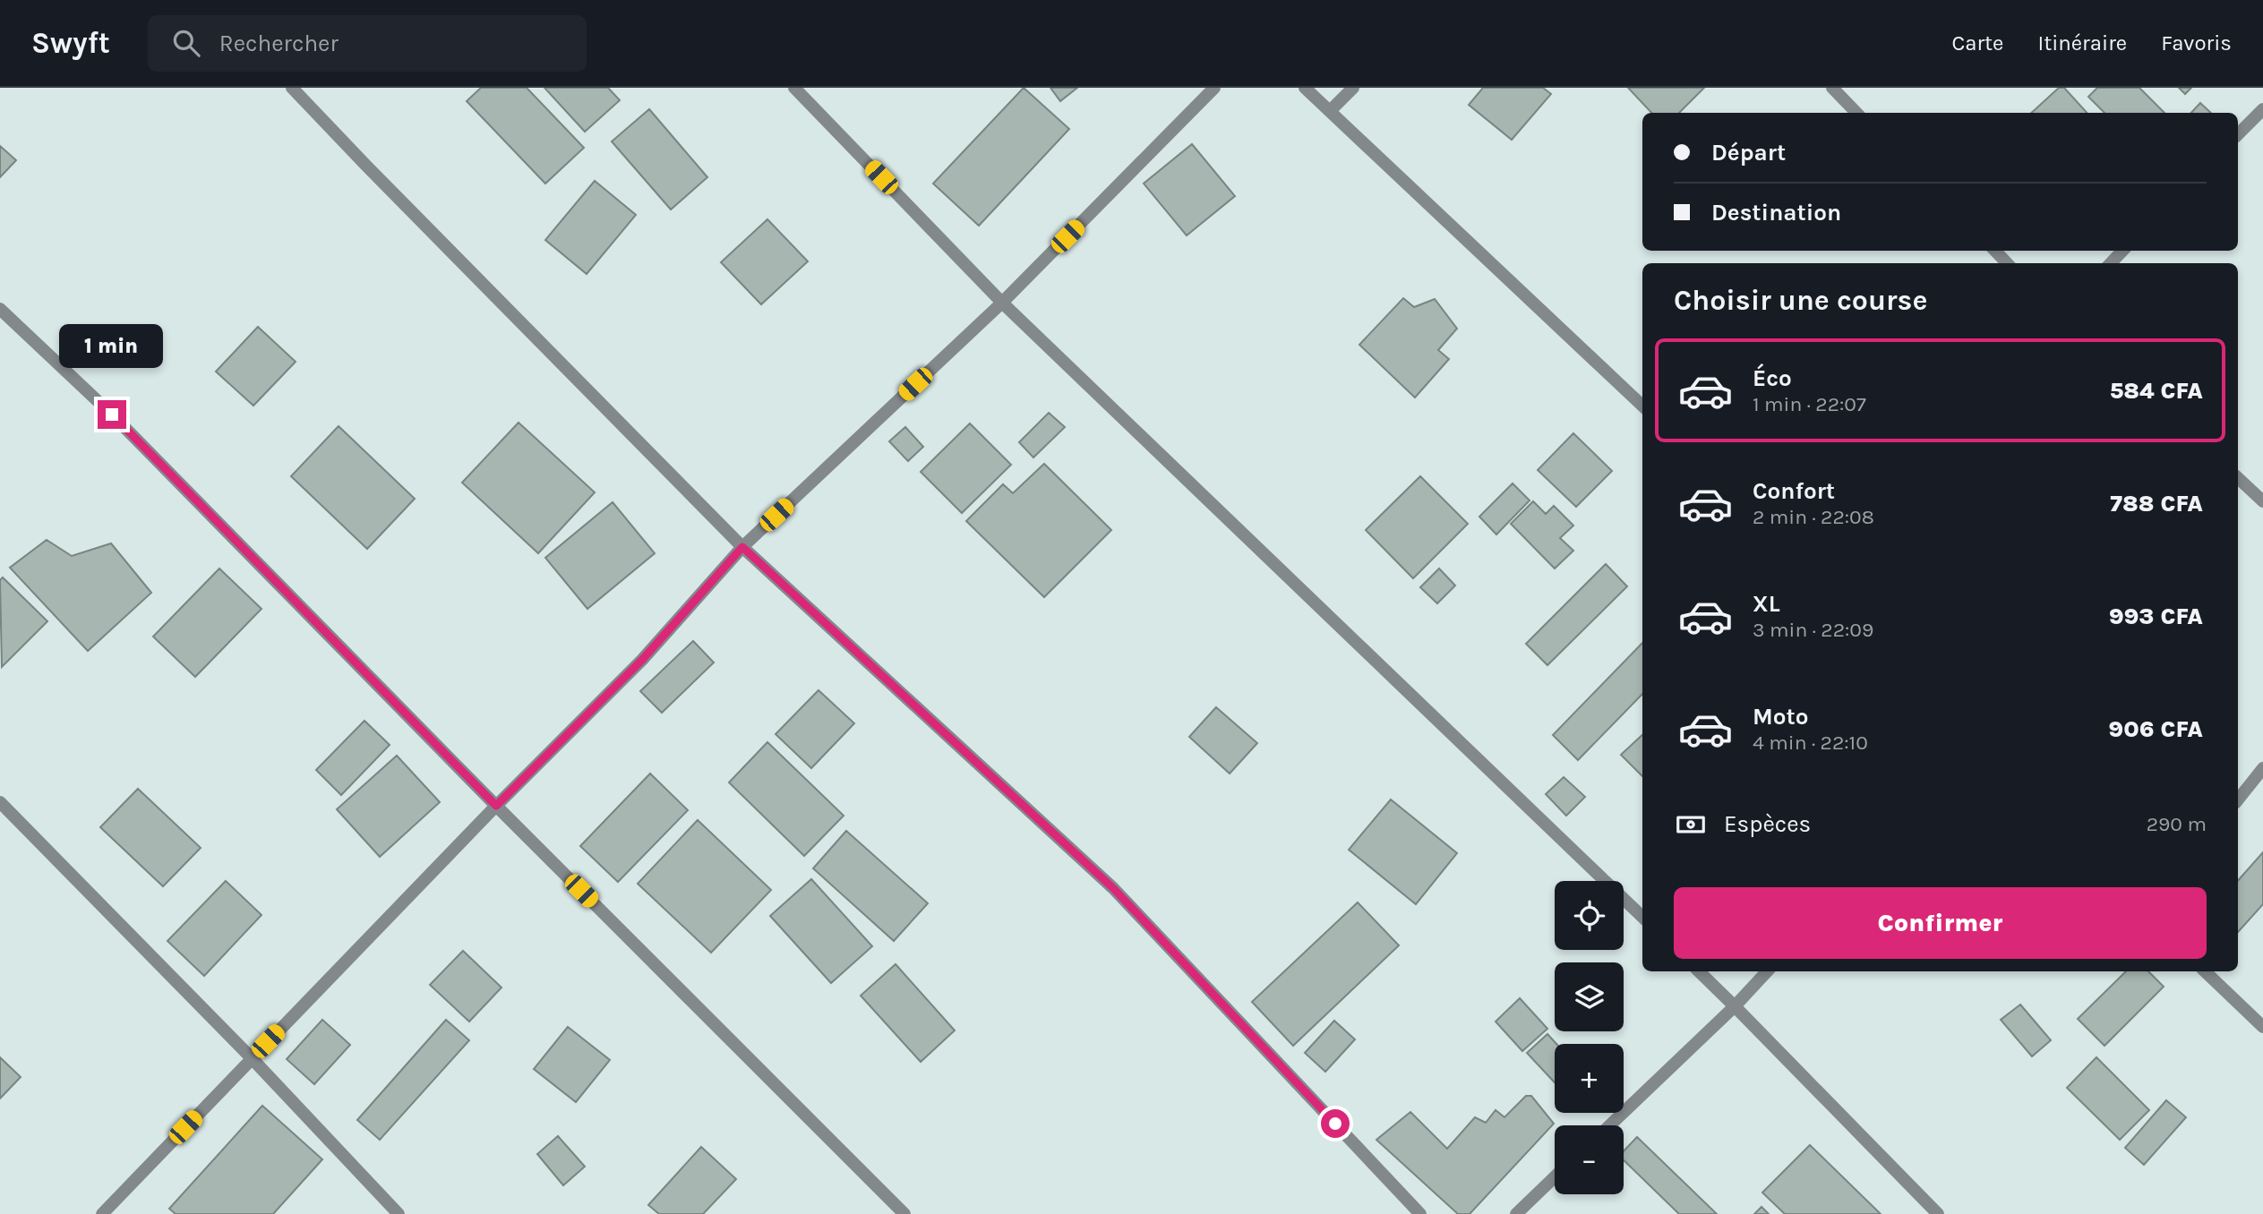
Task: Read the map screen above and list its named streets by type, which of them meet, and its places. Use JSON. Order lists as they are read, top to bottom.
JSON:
{
  "page": {
    "header": "Swyft",
    "search": "Rechercher",
    "nav": ["Carte", "Itinéraire", "Favoris"],
    "banner": ["Départ", "Destination"],
    "heading": "Choisir une course",
    "bubble": "1 min",
    "list": [
      {
        "name": "Éco",
        "note": "1 min · 22:07",
        "value": "584 CFA"
      },
      {
        "name": "Confort",
        "note": "2 min · 22:08",
        "value": "788 CFA"
      },
      {
        "name": "XL",
        "note": "3 min · 22:09",
        "value": "993 CFA"
      },
      {
        "name": "Moto",
        "note": "4 min · 22:10",
        "value": "906 CFA"
      }
    ],
    "pay": ["Espèces", "290 m"],
    "buttons": "Confirmer",
    "map_buttons": ["+", "−"]
  }
}
